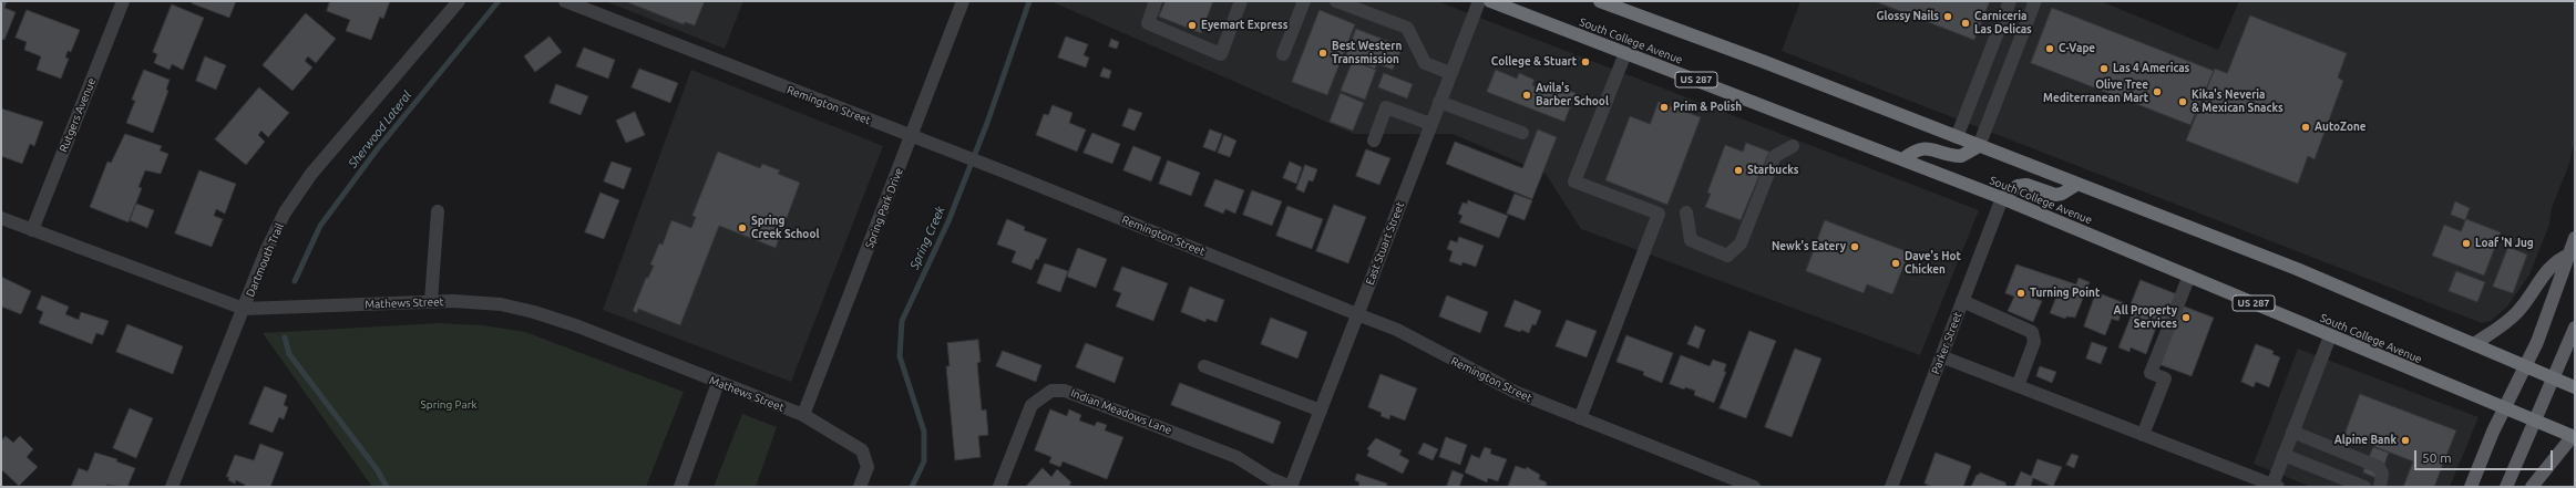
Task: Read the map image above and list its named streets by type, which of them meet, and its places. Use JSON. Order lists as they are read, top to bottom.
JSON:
{
  "streets": {
    "highway": ["South College Avenue", "US 287"],
    "street": [
      "Remington Street",
      "Rutgers Avenue",
      "Spring Park Drive",
      "East Stuart Street",
      "Dartmouth Trail",
      "Mathews Street",
      "Parker Street",
      "Indian Meadows Lane"
    ]
  },
  "crossings": [
    ["South College Avenue", "Parker Street"],
    ["Remington Street", "Spring Park Drive"],
    ["Remington Street", "East Stuart Street"],
    ["Rutgers Avenue", "Mathews Street"],
    ["Spring Park Drive", "Mathews Street"],
    ["East Stuart Street", "Indian Meadows Lane"],
    ["Dartmouth Trail", "Mathews Street"]
  ],
  "water": ["Sherwood Lateral", "Spring Creek"],
  "parks": ["Spring Park"],
  "places": [
    "Glossy Nails",
    "Carniceria Las Delicas",
    "Eyemart Express",
    "C-Vape",
    "Best Western Transmission",
    "College & Stuart",
    "Las 4 Americas",
    "Olive Tree Mediterranean Mart",
    "Avila's Barber School",
    "Kika's Neveria & Mexican Snacks",
    "Prim & Polish",
    "AutoZone",
    "Starbucks",
    "Spring Creek School",
    "Loaf 'N Jug",
    "Newk's Eatery",
    "Dave's Hot Chicken",
    "Turning Point",
    "All Property Services",
    "Alpine Bank"
  ],
  "scale_bar": "50 m"
}
